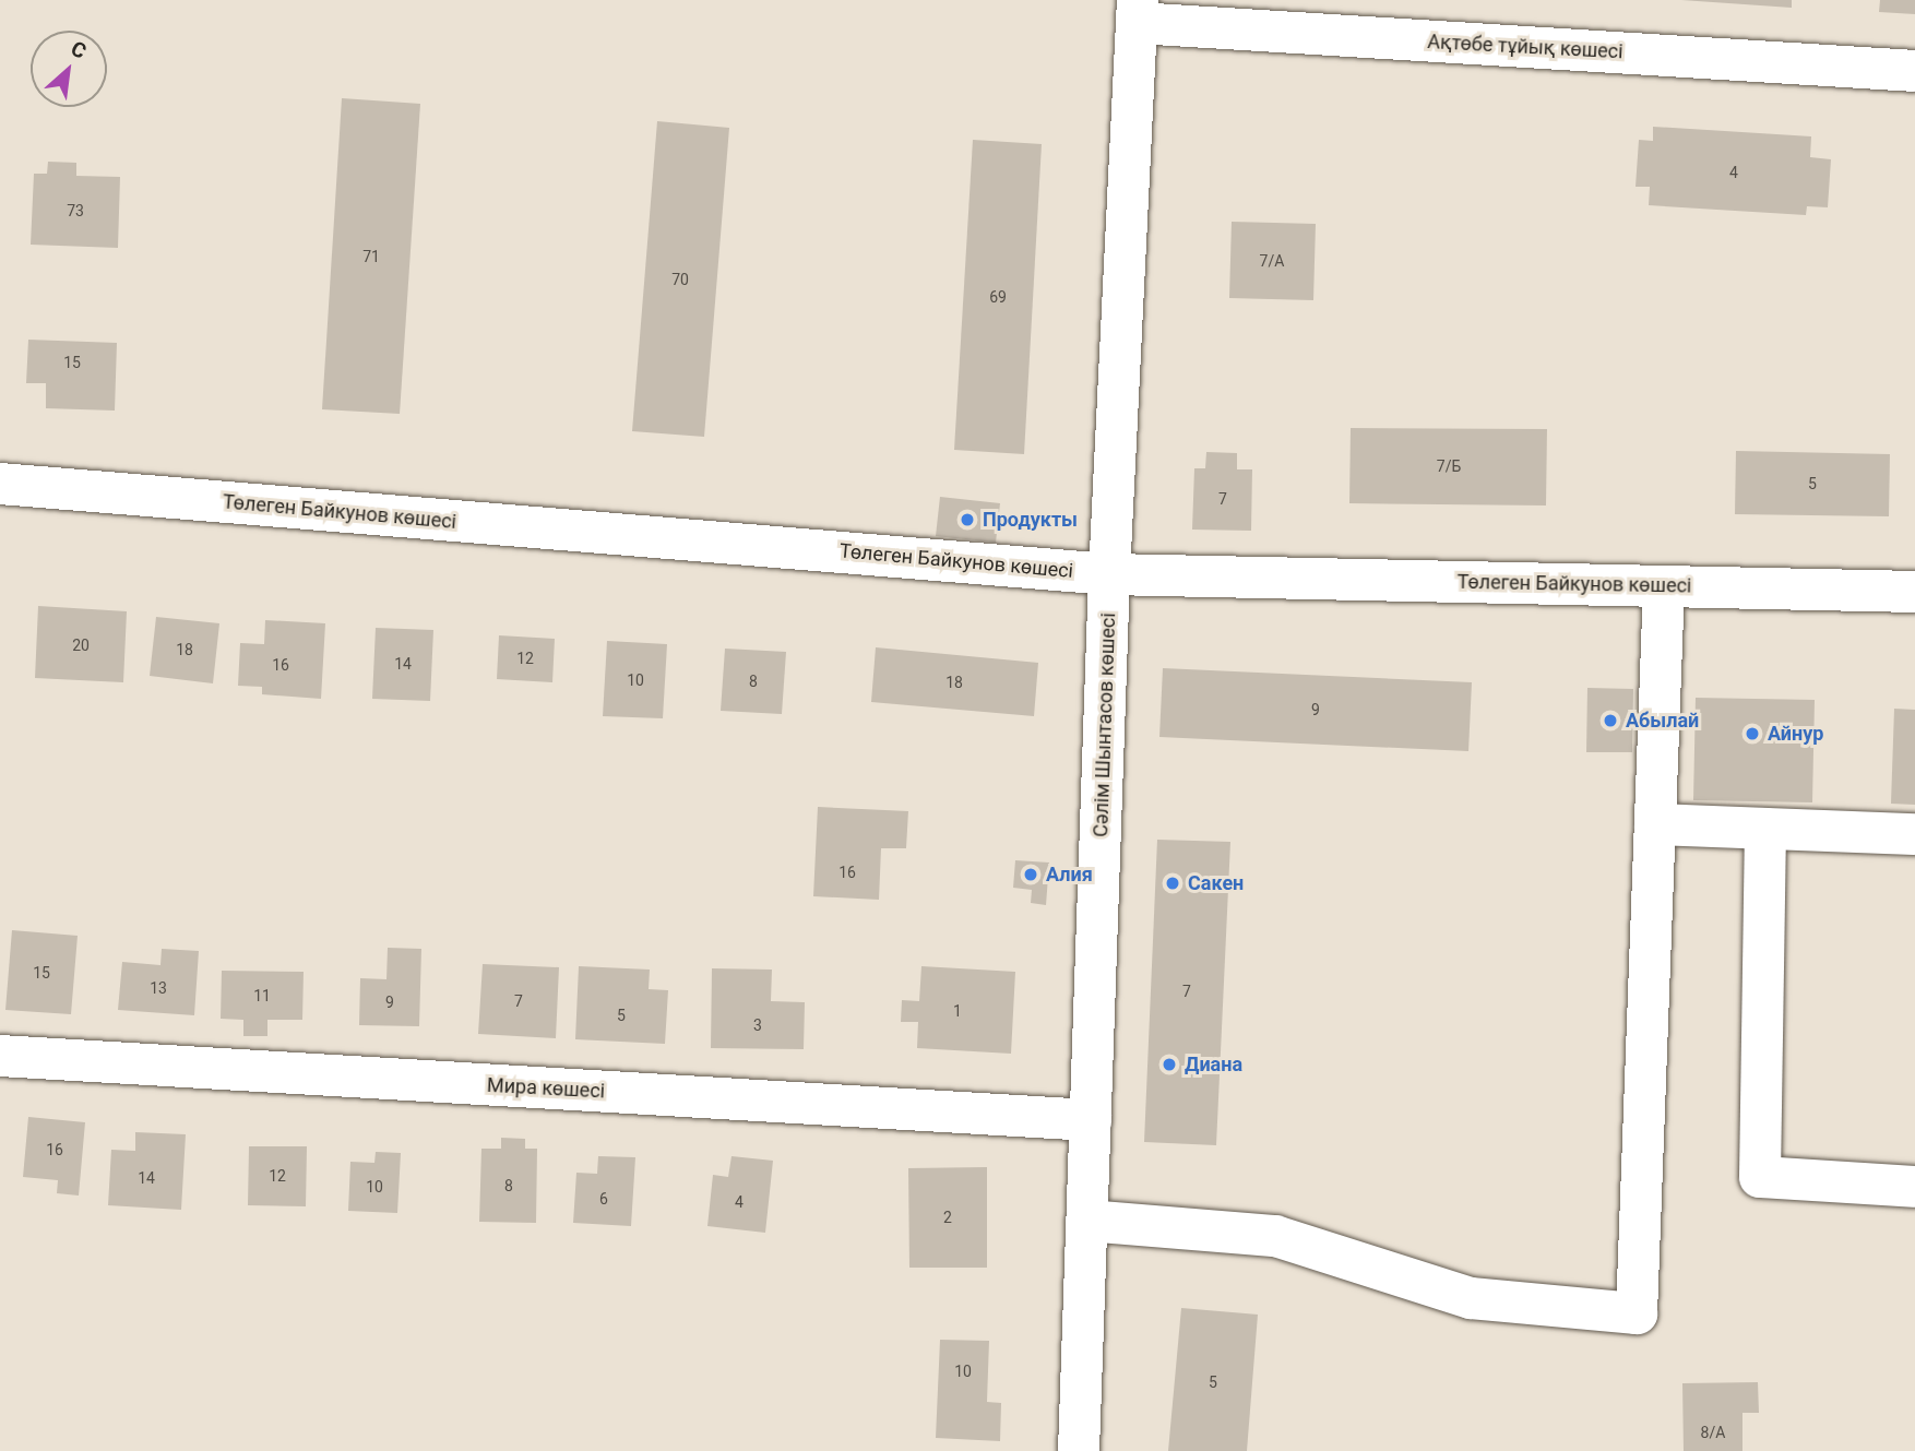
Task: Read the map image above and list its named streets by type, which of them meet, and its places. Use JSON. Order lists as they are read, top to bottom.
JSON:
{
  "streets": {
    "street": [
      "Ақтөбе тұйық көшесі",
      "Төлеген Байкунов көшесі",
      "Сәлім Шынтасов көшесі",
      "Мира көшесі"
    ]
  },
  "crossings": [
    ["Ақтөбе тұйық көшесі", "Сәлім Шынтасов көшесі"],
    ["Төлеген Байкунов көшесі", "Сәлім Шынтасов көшесі"],
    ["Сәлім Шынтасов көшесі", "Мира көшесі"]
  ],
  "places": [
    "Продукты",
    "Абылай",
    "Айнур",
    "Алия",
    "Сакен",
    "Диана"
  ],
  "house_numbers": [
    "4",
    "73",
    "71",
    "7/А",
    "70",
    "69",
    "15",
    "7/Б",
    "5",
    "7",
    "20",
    "18",
    "12",
    "14",
    "16",
    "10",
    "8",
    "18",
    "9",
    "16",
    "15",
    "13",
    "7",
    "11",
    "7",
    "9",
    "1",
    "5",
    "3",
    "16",
    "12",
    "14",
    "8",
    "10",
    "6",
    "4",
    "2",
    "10",
    "5",
    "8/А"
  ],
  "north": "top right"
}
